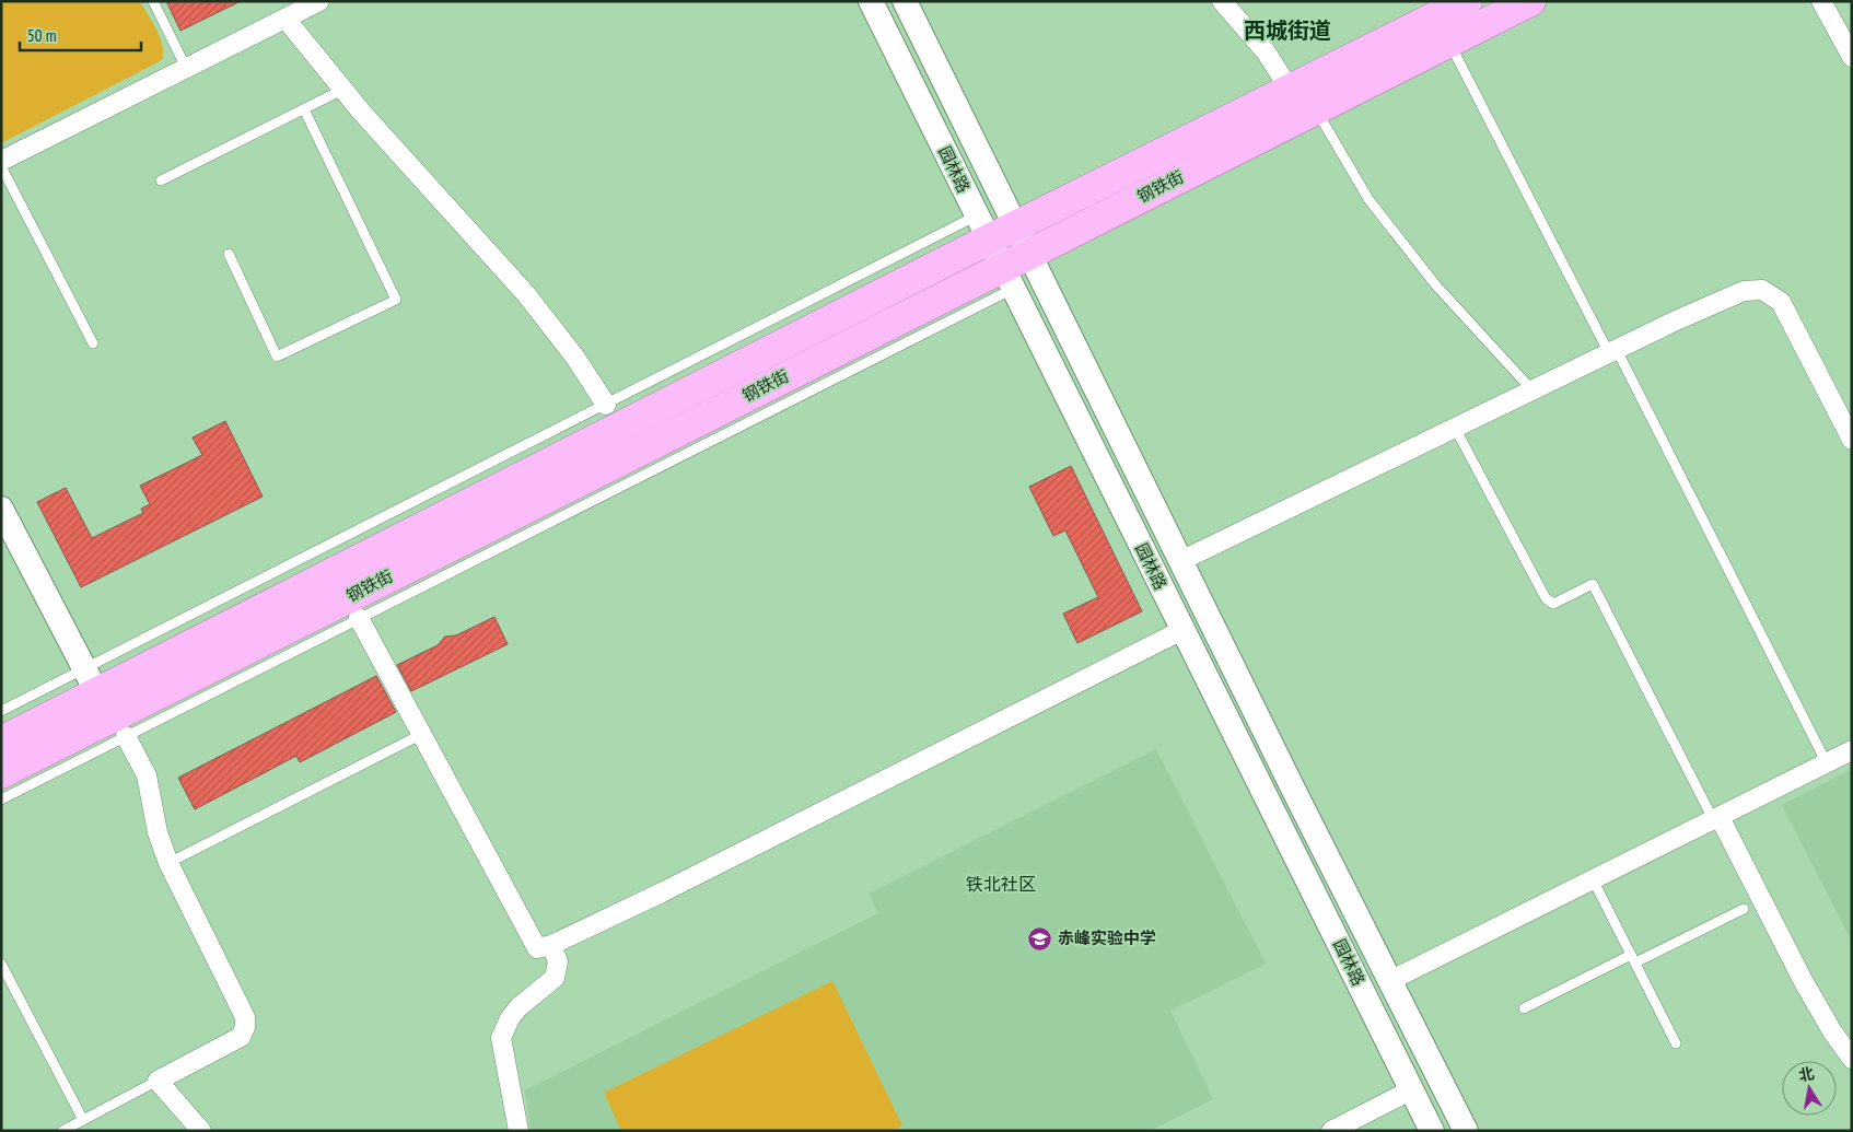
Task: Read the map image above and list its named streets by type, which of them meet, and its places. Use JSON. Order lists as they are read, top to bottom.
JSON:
{
  "streets": {
    "highway": ["钢铁街"],
    "street": ["园林路"]
  },
  "crossings": [
    ["园林路", "钢铁街"]
  ],
  "districts": ["西城街道", "铁北社区"],
  "places": {
    "school or university": ["赤峰实验中学"]
  },
  "scale_bar": "50 m",
  "north": "top"
}
